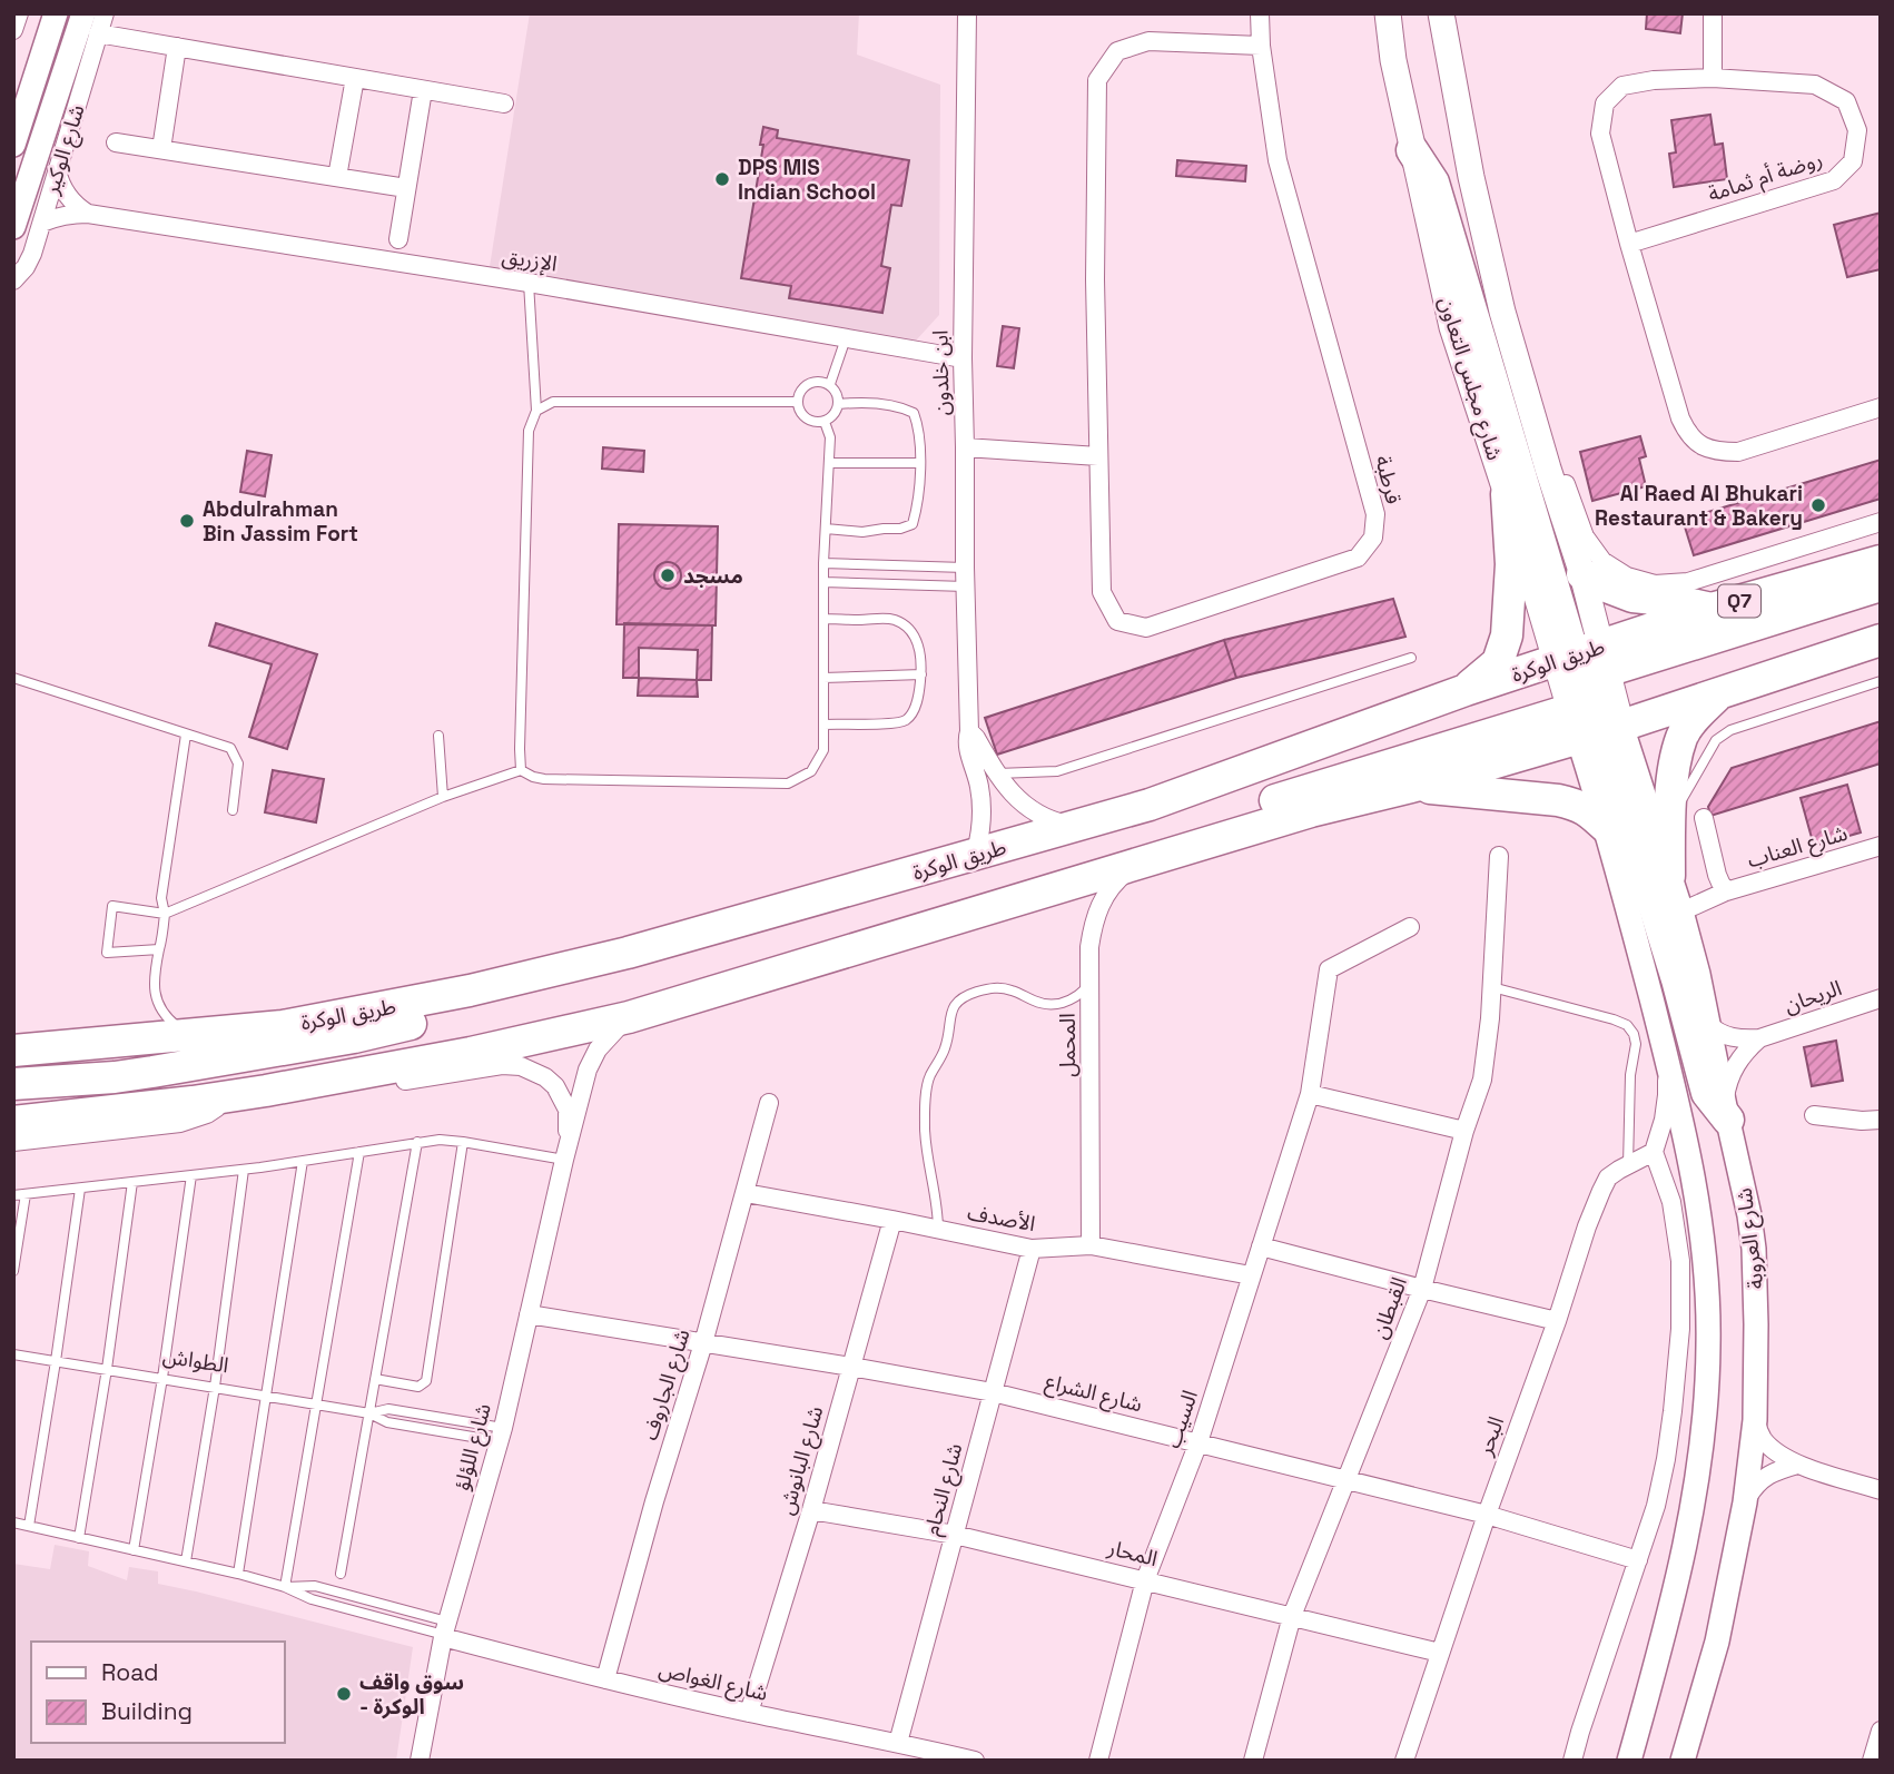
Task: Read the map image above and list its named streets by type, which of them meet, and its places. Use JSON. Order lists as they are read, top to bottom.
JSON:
{
  "streets": {
    "highway": ["Q7", "طريق الوكرة"],
    "main road": ["شارع مجلس التعاون"],
    "street": [
      "شارع الوكير",
      "روضة أم ثمامة",
      "الإزريق",
      "ابن خلدون",
      "قرطبة",
      "شارع العناب",
      "الريحان",
      "المحمل",
      "الأصدف",
      "شارع العروبة",
      "القبطان",
      "شارع الجاروف",
      "شارع الشراع",
      "السيب",
      "البحر",
      "شارع اللؤلؤ",
      "شارع البانوش",
      "شارع النحام",
      "المحار",
      "شارع الغواص"
    ],
    "lane": ["الطواش"]
  },
  "crossings": [
    ["شارع الوكير", "الإزريق"],
    ["الإزريق", "ابن خلدون"],
    ["ابن خلدون", "طريق الوكرة"],
    ["شارع مجلس التعاون", "طريق الوكرة"],
    ["شارع مجلس التعاون", "شارع العروبة"],
    ["طريق الوكرة", "المحمل"],
    ["طريق الوكرة", "شارع العروبة"],
    ["طريق الوكرة", "شارع اللؤلؤ"],
    ["شارع العناب", "شارع العروبة"],
    ["الريحان", "شارع العروبة"],
    ["المحمل", "الأصدف"],
    ["الأصدف", "شارع الجاروف"],
    ["الأصدف", "السيب"],
    ["الأصدف", "شارع البانوش"],
    ["الأصدف", "شارع النحام"],
    ["القبطان", "شارع الشراع"],
    ["القبطان", "المحار"],
    ["الطواش", "شارع اللؤلؤ"],
    ["شارع الجاروف", "شارع الشراع"],
    ["شارع الجاروف", "شارع الغواص"],
    ["شارع الشراع", "السيب"],
    ["شارع الشراع", "البحر"],
    ["شارع الشراع", "شارع اللؤلؤ"],
    ["شارع الشراع", "شارع البانوش"],
    ["شارع الشراع", "شارع النحام"],
    ["السيب", "المحار"],
    ["البحر", "المحار"],
    ["شارع اللؤلؤ", "شارع الغواص"],
    ["شارع البانوش", "المحار"],
    ["شارع البانوش", "شارع الغواص"],
    ["شارع النحام", "المحار"],
    ["شارع النحام", "شارع الغواص"]
  ],
  "places": [
    "DPS MIS Indian School",
    "Al Raed Al Bhukari Restaurant & Bakery",
    "Abdulrahman Bin Jassim Fort",
    "مسجد",
    "سوق واقف - الوكرة"
  ],
  "legend": ["Road", "Building"]
}
